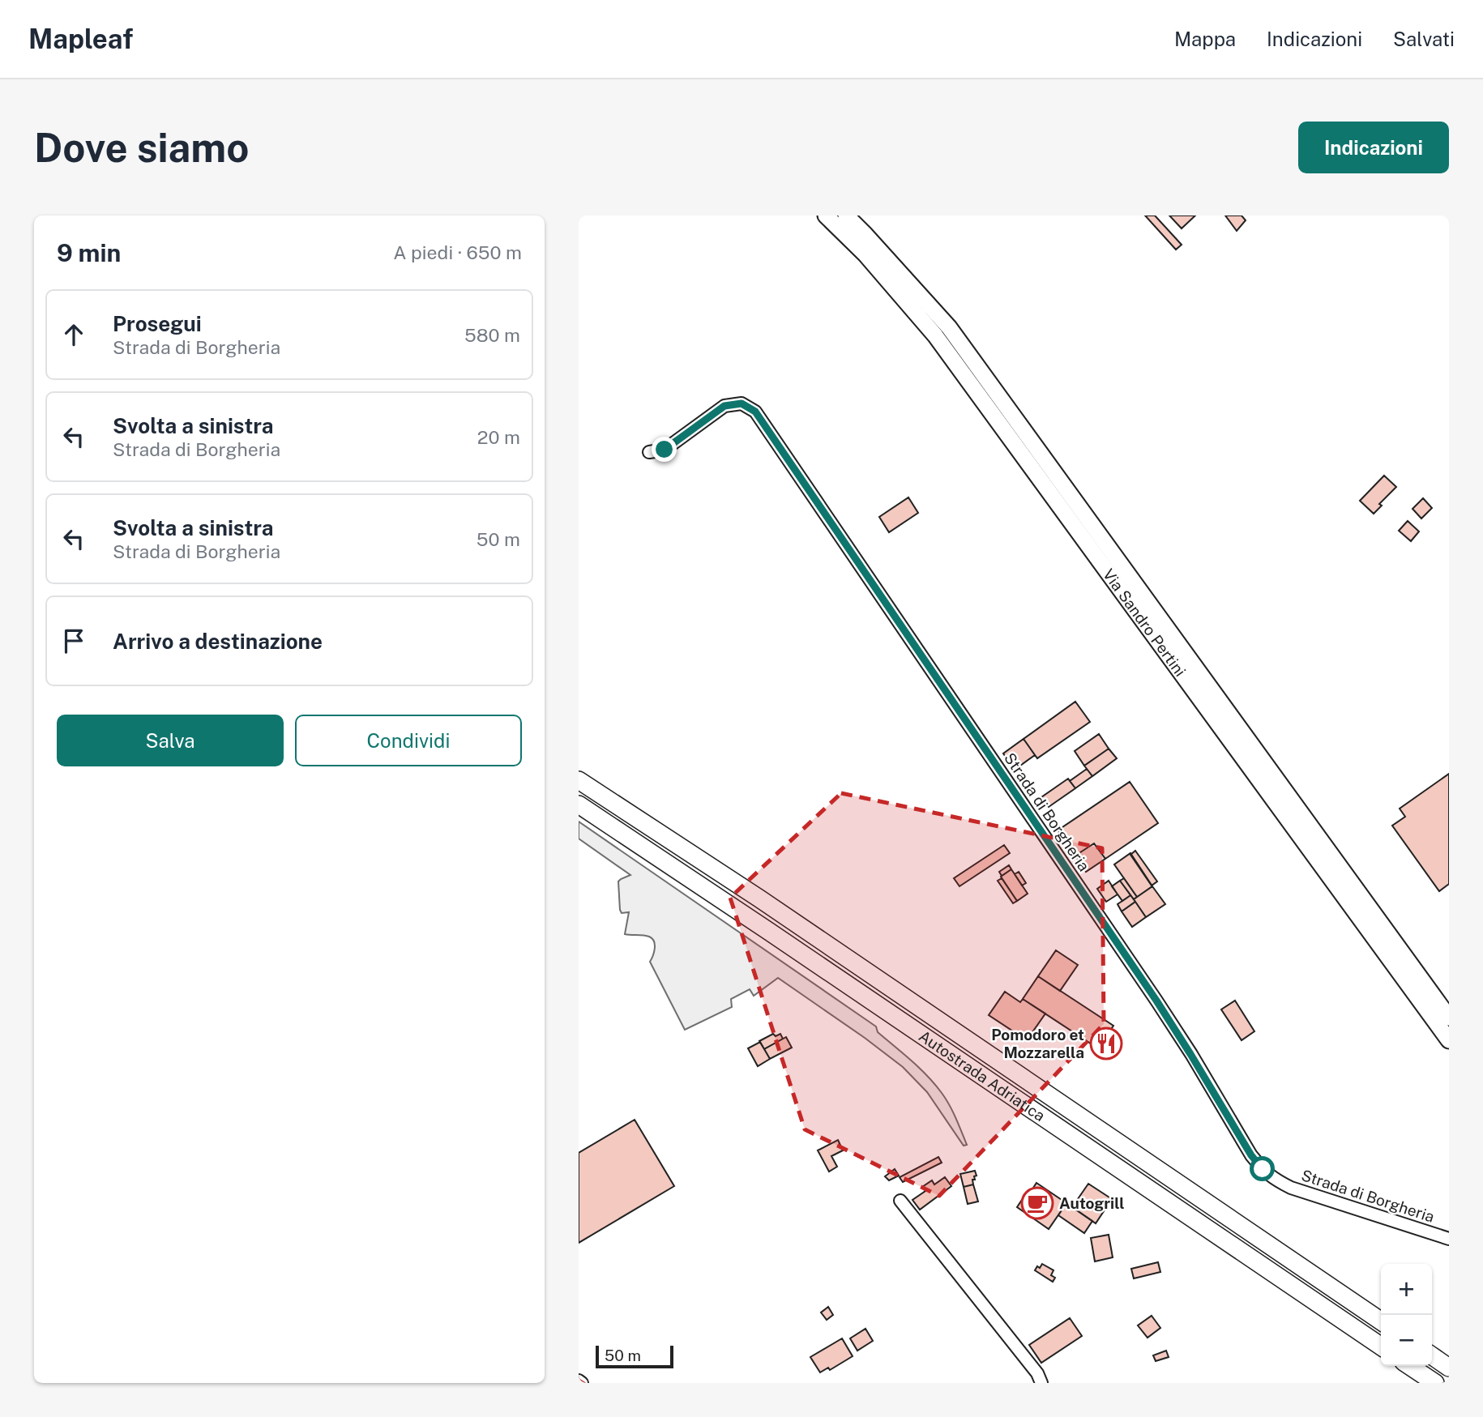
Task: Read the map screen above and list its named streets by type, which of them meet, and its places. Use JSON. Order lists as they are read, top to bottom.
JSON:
{
  "streets": {
    "highway": ["Autostrada Adriatica"],
    "main road": ["Via Sandro Pertini"],
    "street": ["Strada di Borgheria"]
  },
  "places": {
    "restaurant": ["Pomodoro et Mozzarella"],
    "cafe": ["Autogrill"]
  },
  "scale_bar": "50 m",
  "page": {
    "header": "Mapleaf",
    "nav": ["Mappa", "Indicazioni", "Salvati"],
    "buttons": [
      "Indicazioni",
      ["Salva", "Condividi"]
    ],
    "title": "Dove siamo",
    "heading": ["9 min", "A piedi · 650 m"],
    "list": [
      ["Prosegui", "Strada di Borgheria", "580 m"],
      ["Svolta a sinistra", "Strada di Borgheria", "20 m"],
      ["Svolta a sinistra", "Strada di Borgheria", "50 m"],
      "Arrivo a destinazione"
    ],
    "map_buttons": ["+", "−"],
    "scale": "50 m"
  }
}
